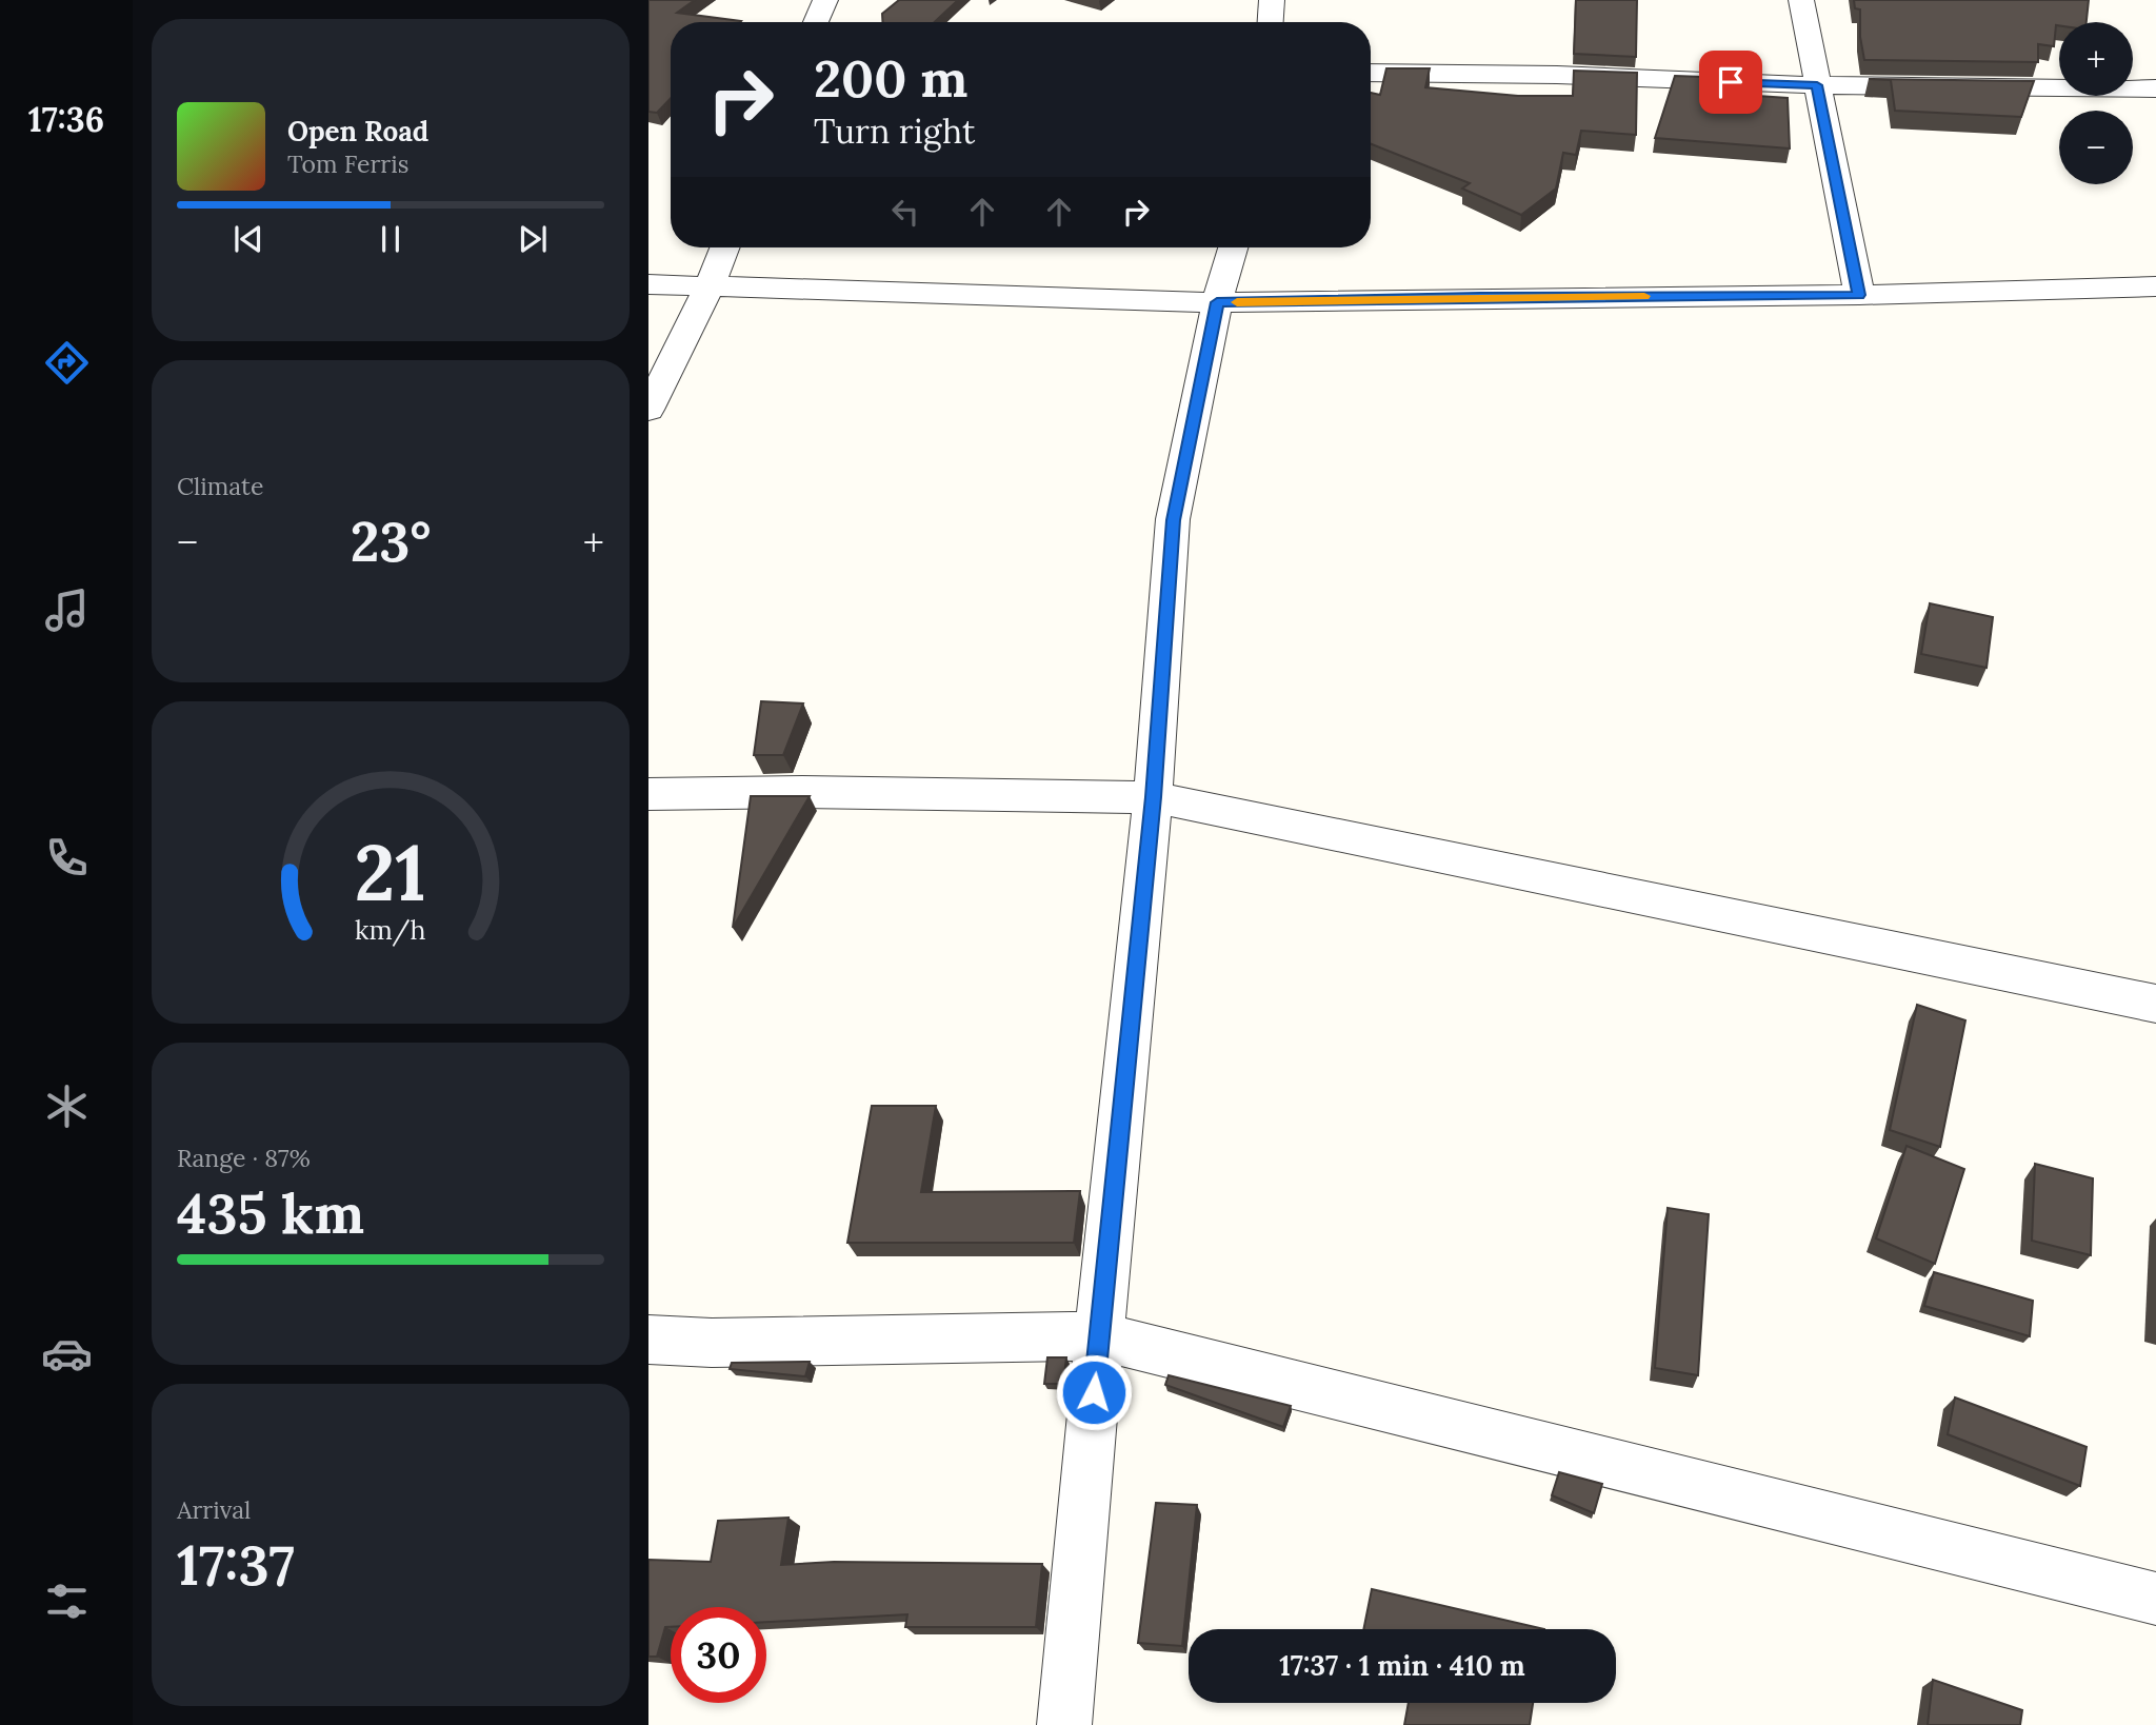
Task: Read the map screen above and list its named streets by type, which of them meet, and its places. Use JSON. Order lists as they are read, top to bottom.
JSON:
{
  "page": {
    "tabs": "17:36",
    "map_buttons": ["+", "−"],
    "turn": ["200 m", "Turn right"],
    "song": ["Open Road", "Tom Ferris"],
    "tile": [
      "Climate",
      ["Range · 87%", "435 km"],
      ["Arrival", "17:37"]
    ],
    "heat": ["−", "23°", "+"],
    "limit": "30",
    "trip": "17:37 · 1 min · 410 m",
    "gauge": ["21", "km/h"]
  }
}
